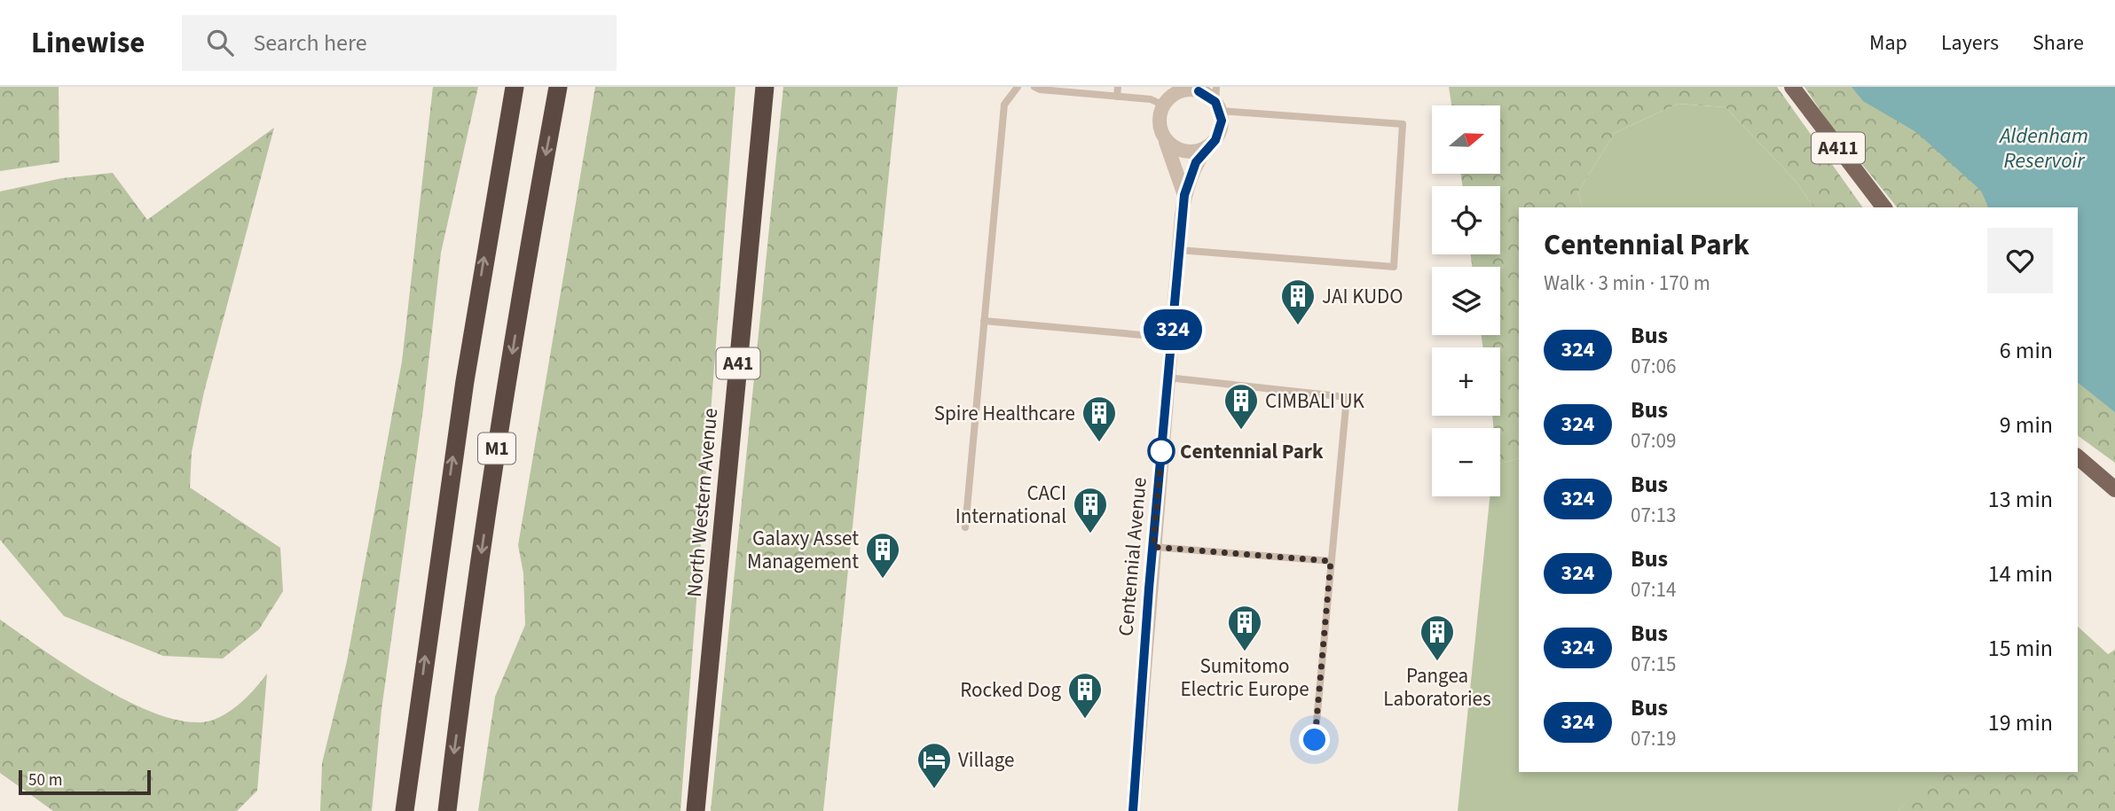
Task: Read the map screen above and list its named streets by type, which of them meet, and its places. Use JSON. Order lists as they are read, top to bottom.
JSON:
{
  "streets": {
    "highway": ["A41", "M1", "North Western Avenue"],
    "main road": ["A411"],
    "street": ["Centennial Avenue"]
  },
  "water": ["Aldenham Reservoir"],
  "places": {
    "building": [
      "JAI KUDO",
      "CIMBALI UK",
      "Spire Healthcare",
      "CACI International",
      "Galaxy Asset Management",
      "Sumitomo Electric Europe",
      "Pangea Laboratories",
      "Rocked Dog"
    ],
    "other": ["Centennial Park"],
    "hotel": ["Village"]
  },
  "lines": ["bus line 324"],
  "scale_bar": "50 m",
  "north": "right",
  "page": {
    "header": "Linewise",
    "search": "Search here",
    "nav": ["Map", "Layers", "Share"],
    "on_map": "324",
    "map_buttons": ["+", "−"],
    "heading": ["Centennial Park", "Walk · 3 min · 170 m"],
    "list": [
      {
        "mark": "324",
        "name": "Bus",
        "note": "07:06",
        "value": "6 min"
      },
      {
        "mark": "324",
        "name": "Bus",
        "note": "07:09",
        "value": "9 min"
      },
      {
        "mark": "324",
        "name": "Bus",
        "note": "07:13",
        "value": "13 min"
      },
      {
        "mark": "324",
        "name": "Bus",
        "note": "07:14",
        "value": "14 min"
      },
      {
        "mark": "324",
        "name": "Bus",
        "note": "07:15",
        "value": "15 min"
      },
      {
        "mark": "324",
        "name": "Bus",
        "note": "07:19",
        "value": "19 min"
      }
    ],
    "scale": "50 m"
  }
}
